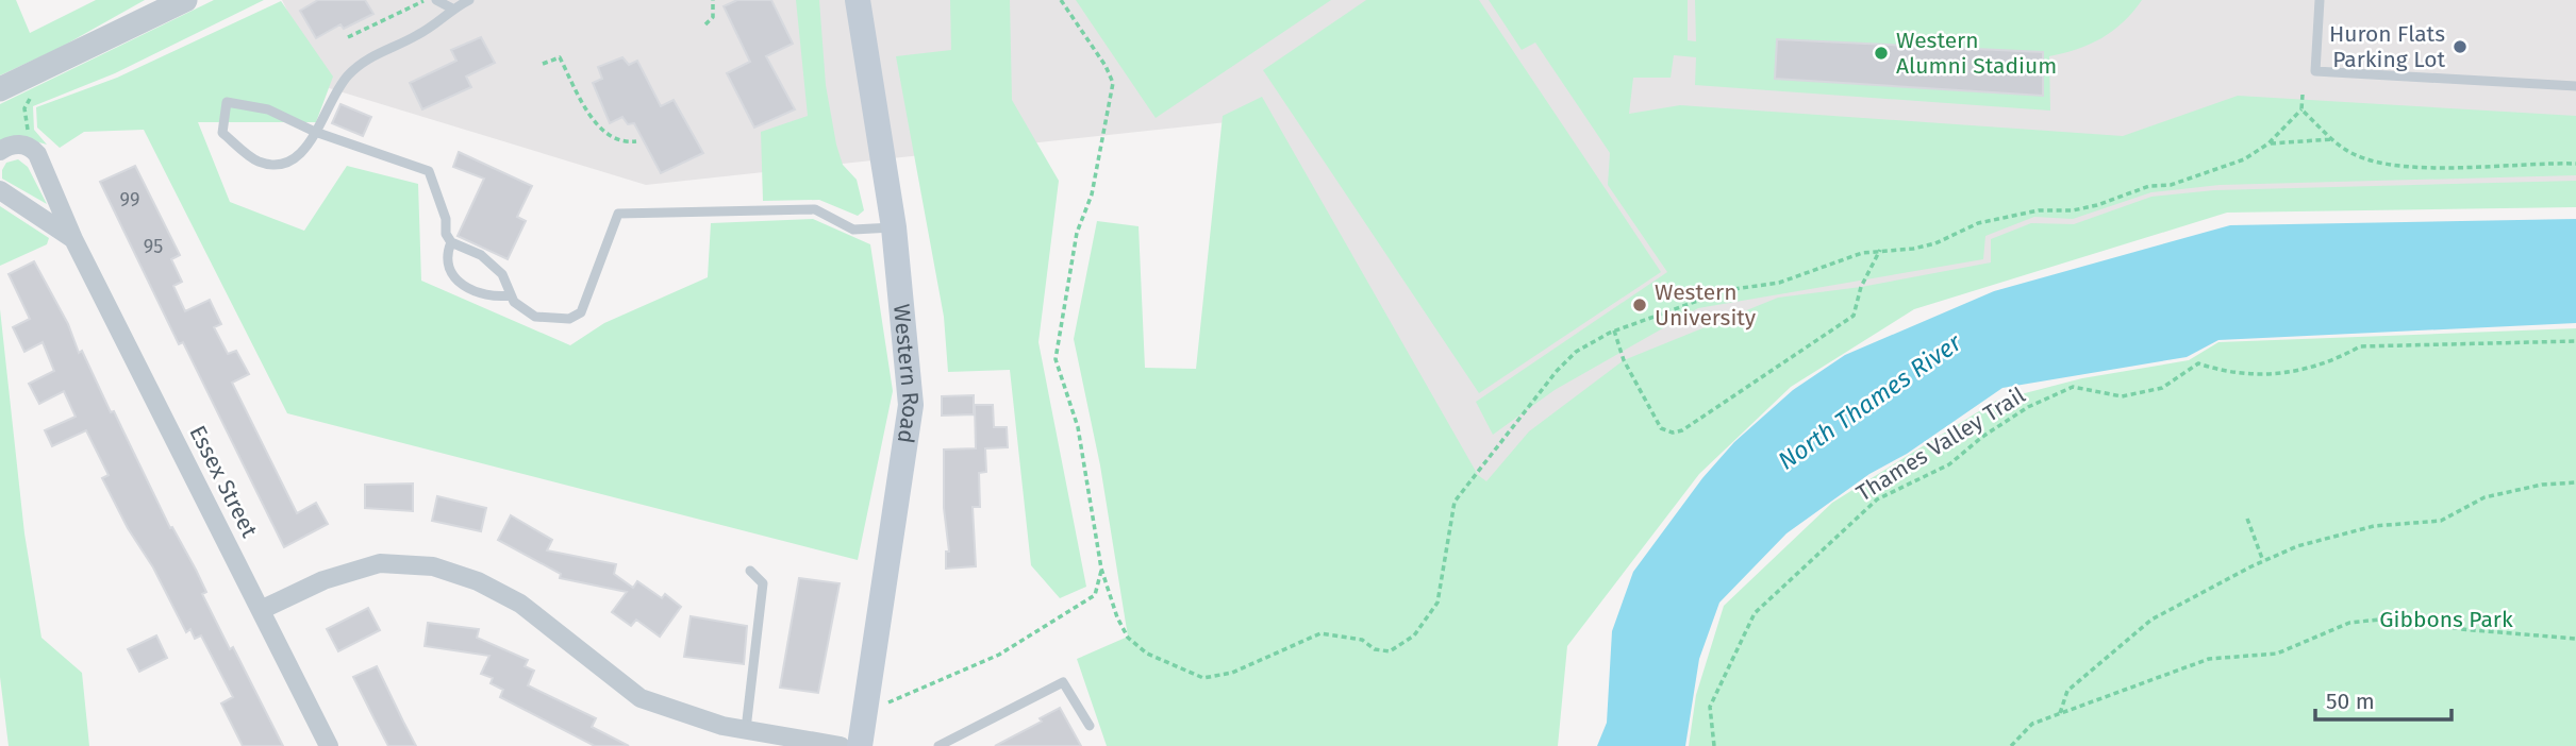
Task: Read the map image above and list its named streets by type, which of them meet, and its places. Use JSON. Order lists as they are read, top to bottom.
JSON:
{
  "streets": {
    "main road": ["Western Road"],
    "street": ["Essex Street"],
    "path": ["Thames Valley Trail"]
  },
  "water": ["North Thames River"],
  "parks": ["Gibbons Park"],
  "places": ["Huron Flats Parking Lot", "Western Alumni Stadium", "Western University"],
  "house_numbers": ["99", "95"],
  "scale_bar": "50 m"
}
